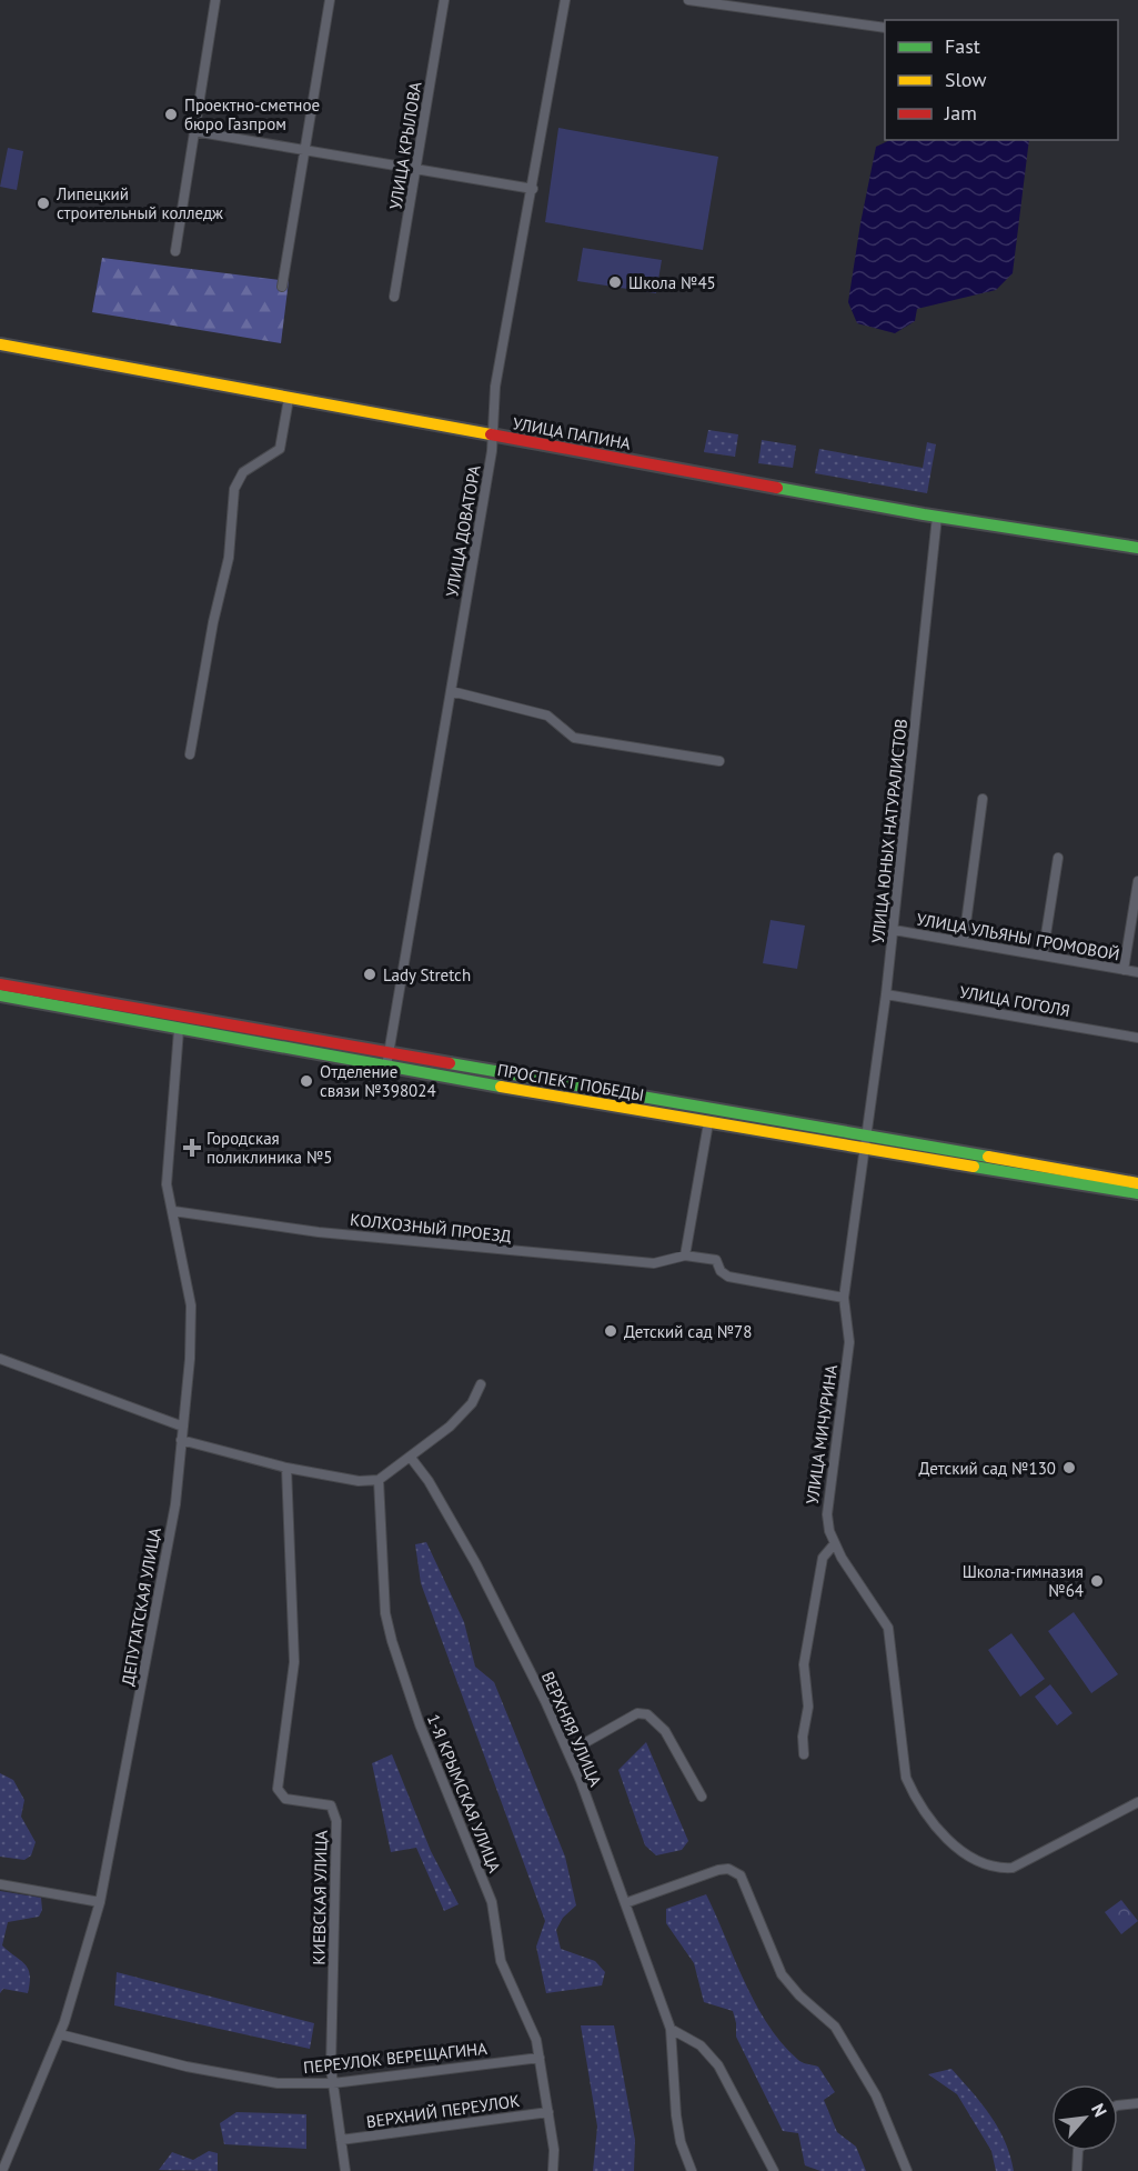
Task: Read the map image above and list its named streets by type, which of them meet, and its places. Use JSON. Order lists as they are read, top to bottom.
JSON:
{
  "streets": {
    "main road": ["УЛИЦА ПАПИНА", "ПРОСПЕКТ ПОБЕДЫ"],
    "street": [
      "УЛИЦА КРЫЛОВА",
      "УЛИЦА ДОВАТОРА",
      "УЛИЦА ЮНЫХ НАТУРАЛИСТОВ",
      "УЛИЦА УЛЬЯНЫ ГРОМОВОЙ",
      "УЛИЦА ГОГОЛЯ",
      "КОЛХОЗНЫЙ ПРОЕЗД",
      "УЛИЦА МИЧУРИНА",
      "ДЕПУТАТСКАЯ УЛИЦА",
      "ВЕРХНЯЯ УЛИЦА",
      "1-Я КРЫМСКАЯ УЛИЦА",
      "КИЕВСКАЯ УЛИЦА",
      "ПЕРЕУЛОК ВЕРЕЩАГИНА",
      "ВЕРХНИЙ ПЕРЕУЛОК"
    ]
  },
  "crossings": [
    ["УЛИЦА ПАПИНА", "УЛИЦА ДОВАТОРА"],
    ["УЛИЦА ПАПИНА", "УЛИЦА ЮНЫХ НАТУРАЛИСТОВ"],
    ["УЛИЦА ДОВАТОРА", "ПРОСПЕКТ ПОБЕДЫ"],
    ["УЛИЦА ЮНЫХ НАТУРАЛИСТОВ", "УЛИЦА УЛЬЯНЫ ГРОМОВОЙ"],
    ["УЛИЦА ЮНЫХ НАТУРАЛИСТОВ", "УЛИЦА ГОГОЛЯ"],
    ["УЛИЦА ЮНЫХ НАТУРАЛИСТОВ", "ПРОСПЕКТ ПОБЕДЫ"],
    ["УЛИЦА ЮНЫХ НАТУРАЛИСТОВ", "УЛИЦА МИЧУРИНА"],
    ["ПРОСПЕКТ ПОБЕДЫ", "УЛИЦА МИЧУРИНА"],
    ["ПРОСПЕКТ ПОБЕДЫ", "ДЕПУТАТСКАЯ УЛИЦА"],
    ["КОЛХОЗНЫЙ ПРОЕЗД", "УЛИЦА МИЧУРИНА"],
    ["КОЛХОЗНЫЙ ПРОЕЗД", "ДЕПУТАТСКАЯ УЛИЦА"],
    ["ДЕПУТАТСКАЯ УЛИЦА", "ПЕРЕУЛОК ВЕРЕЩАГИНА"],
    ["1-Я КРЫМСКАЯ УЛИЦА", "ПЕРЕУЛОК ВЕРЕЩАГИНА"],
    ["1-Я КРЫМСКАЯ УЛИЦА", "ВЕРХНИЙ ПЕРЕУЛОК"],
    ["КИЕВСКАЯ УЛИЦА", "ПЕРЕУЛОК ВЕРЕЩАГИНА"],
    ["КИЕВСКАЯ УЛИЦА", "ВЕРХНИЙ ПЕРЕУЛОК"]
  ],
  "places": {
    "other": [
      "Проектно-сметное бюро Газпром",
      "Липецкий строительный колледж",
      "Школа №45",
      "Lady Stretch",
      "Отделение связи №398024",
      "Детский сад №78",
      "Детский сад №130",
      "Школа-гимназия №64"
    ],
    "health": ["Городская поликлиника №5"]
  },
  "legend": ["Fast", "Slow", "Jam"],
  "north": "top right"
}
